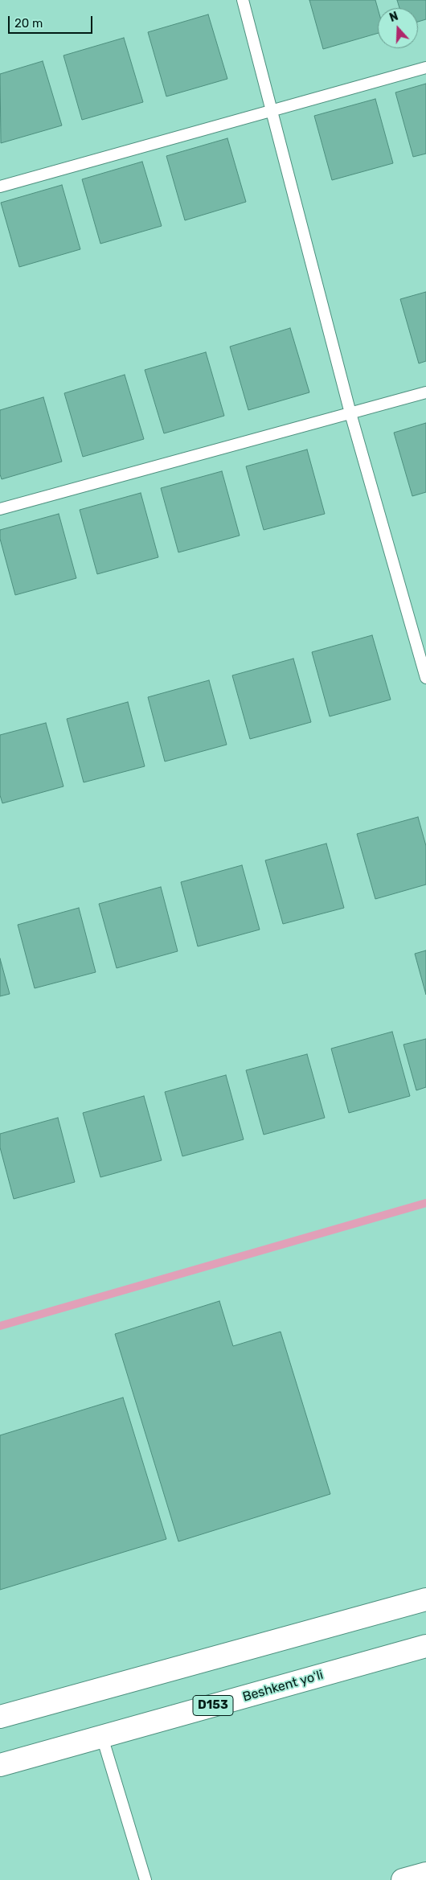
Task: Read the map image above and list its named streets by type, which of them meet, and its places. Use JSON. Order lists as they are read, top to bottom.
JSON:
{
  "streets": {
    "main road": ["Beshkent yoʻli", "D153"]
  },
  "scale_bar": "20 m",
  "north": "top"
}
